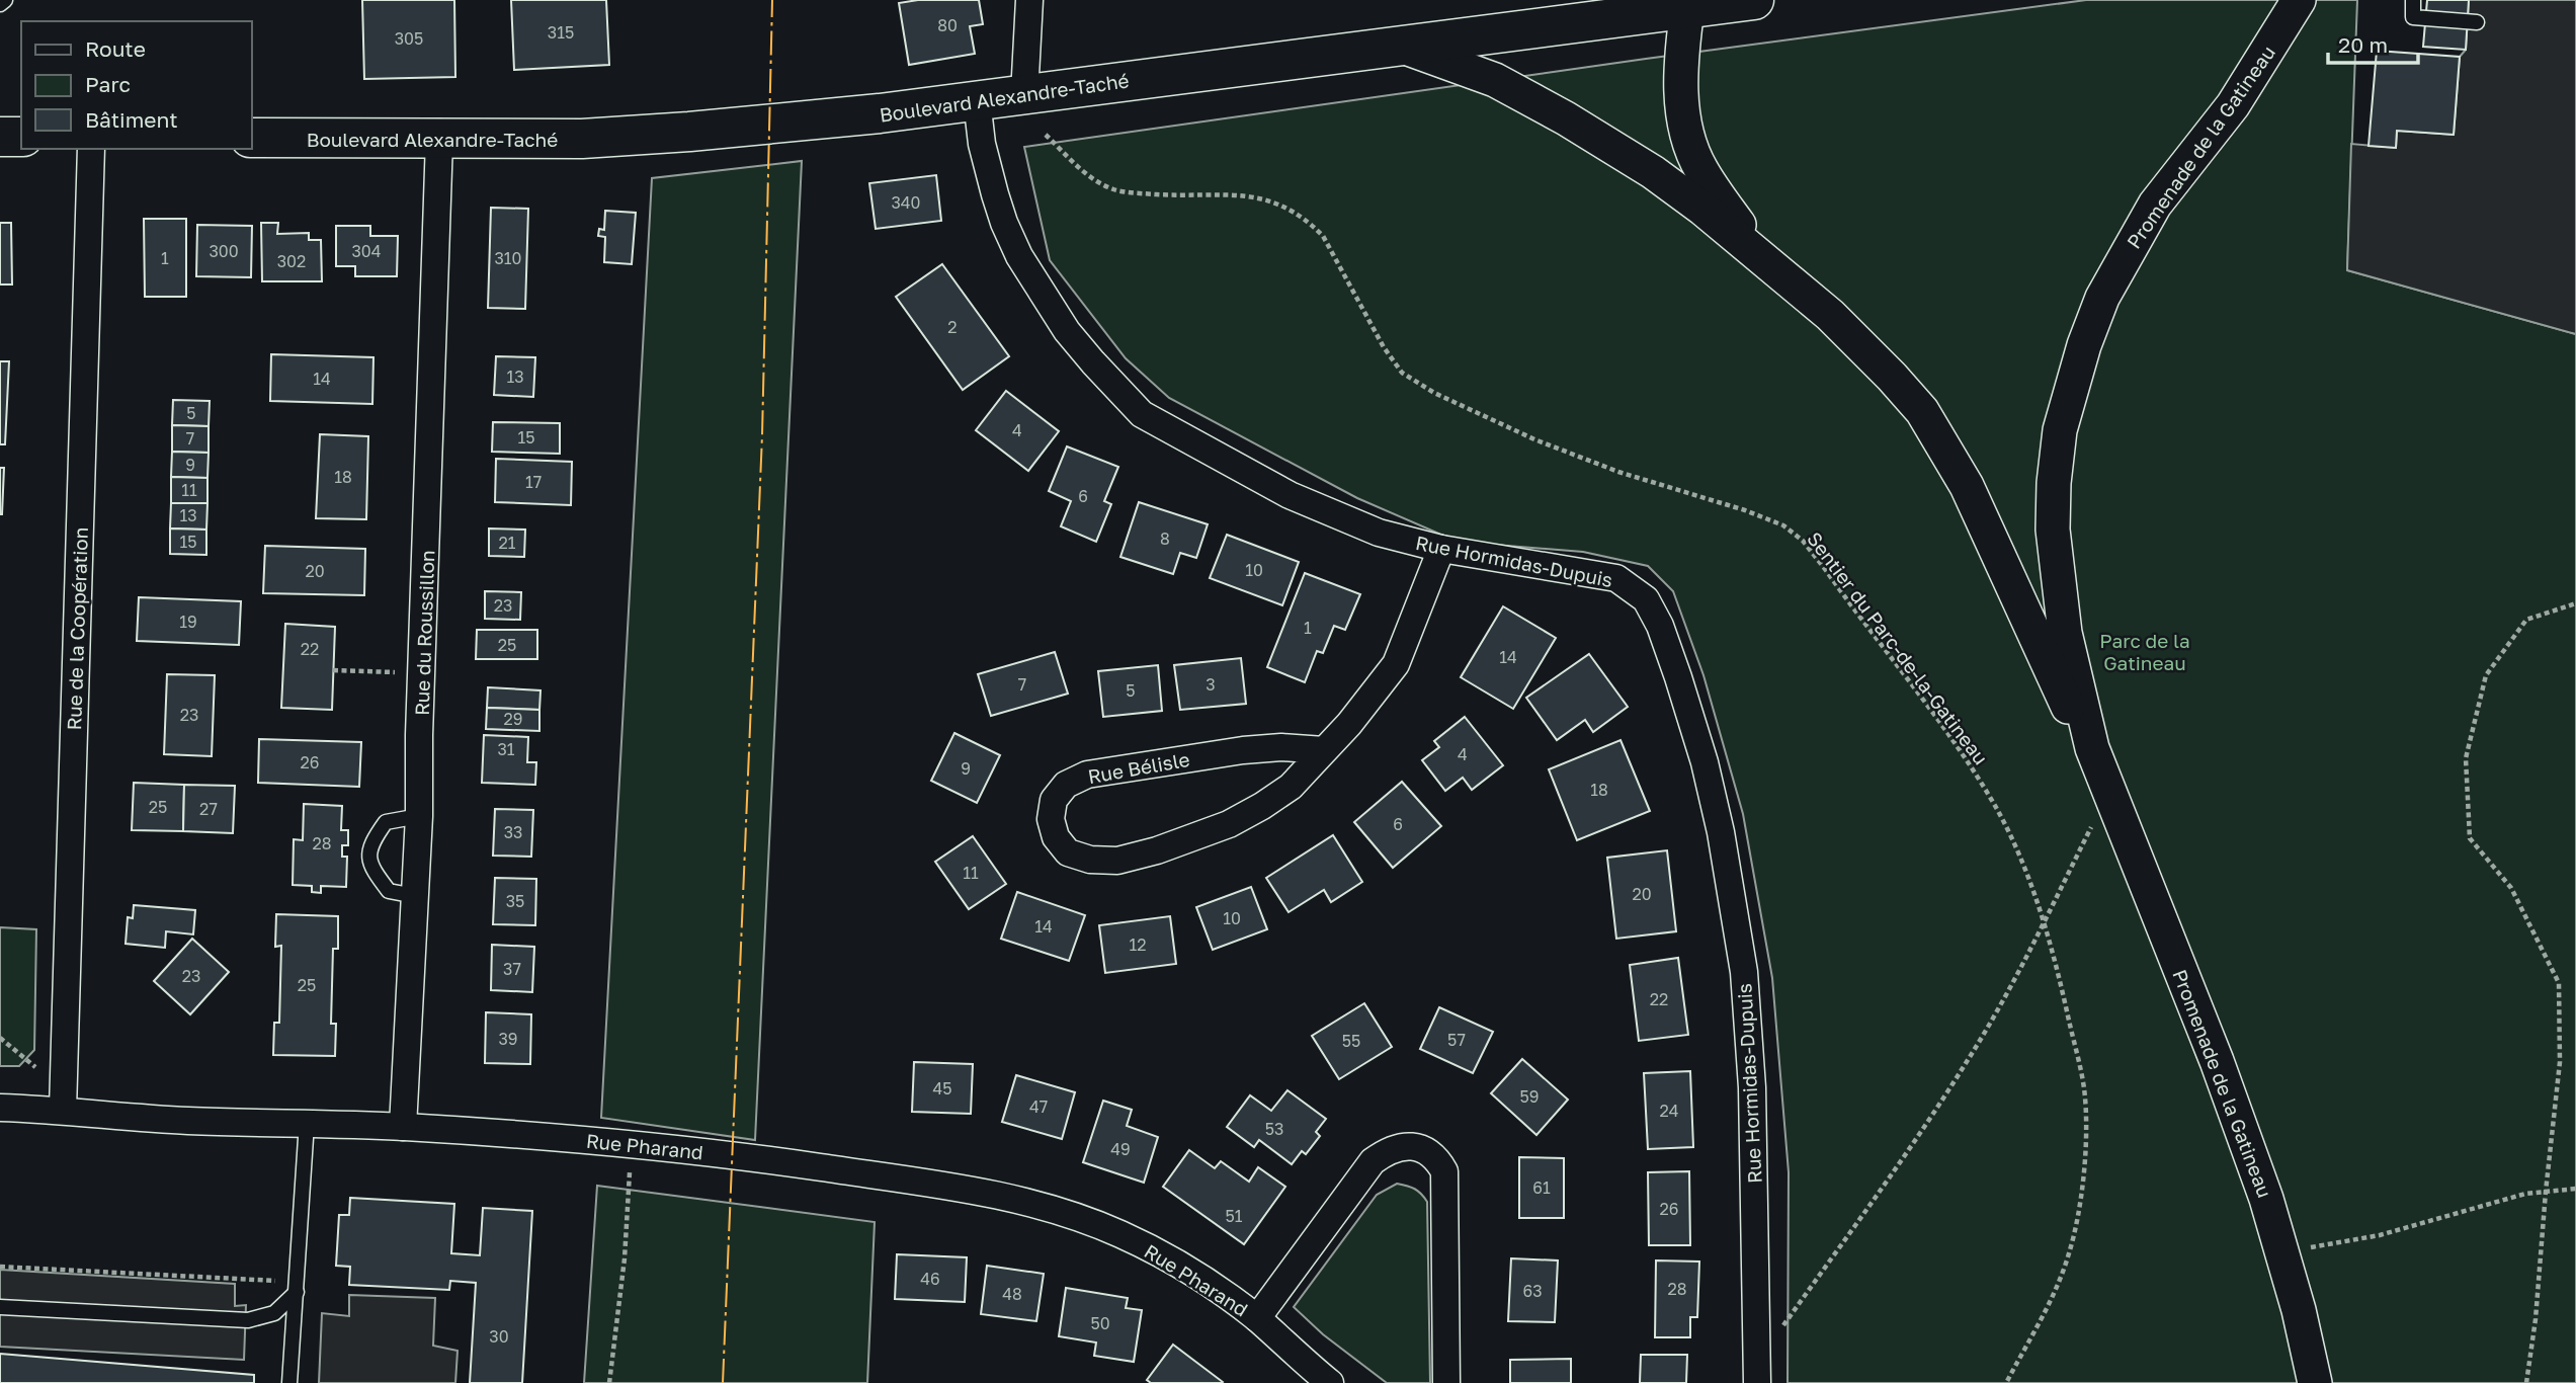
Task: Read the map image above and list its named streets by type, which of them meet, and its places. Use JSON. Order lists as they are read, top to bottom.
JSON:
{
  "streets": {
    "main road": ["Boulevard Alexandre-Taché"],
    "street": [
      "Promenade de la Gatineau",
      "Rue Hormidas-Dupuis",
      "Rue de la Coopération",
      "Rue du Roussillon",
      "Rue Bélisle",
      "Rue Pharand"
    ],
    "path": ["Sentier du Parc-de-la-Gatineau"]
  },
  "crossings": [
    ["Boulevard Alexandre-Taché", "Promenade de la Gatineau"],
    ["Boulevard Alexandre-Taché", "Rue Hormidas-Dupuis"],
    ["Boulevard Alexandre-Taché", "Rue du Roussillon"],
    ["Rue Hormidas-Dupuis", "Rue Bélisle"],
    ["Rue de la Coopération", "Rue Pharand"],
    ["Rue du Roussillon", "Rue Pharand"]
  ],
  "parks": ["Parc de la Gatineau"],
  "house_numbers": [
    "80",
    "315",
    "305",
    "340",
    "300",
    "304",
    "1",
    "310",
    "302",
    "2",
    "13",
    "14",
    "5",
    "4",
    "15",
    "7",
    "9",
    "18",
    "17",
    "11",
    "6",
    "13",
    "8",
    "15",
    "21",
    "10",
    "20",
    "23",
    "19",
    "1",
    "25",
    "22",
    "14",
    "7",
    "3",
    "5",
    "23",
    "29",
    "31",
    "4",
    "26",
    "9",
    "18",
    "25",
    "27",
    "6",
    "33",
    "28",
    "11",
    "20",
    "35",
    "10",
    "14",
    "12",
    "37",
    "23",
    "25",
    "22",
    "39",
    "57",
    "55",
    "45",
    "59",
    "47",
    "24",
    "53",
    "49",
    "61",
    "26",
    "51",
    "46",
    "28",
    "63",
    "48",
    "50",
    "30"
  ],
  "legend": ["Route", "Parc", "Bâtiment"],
  "scale_bar": "20 m"
}
